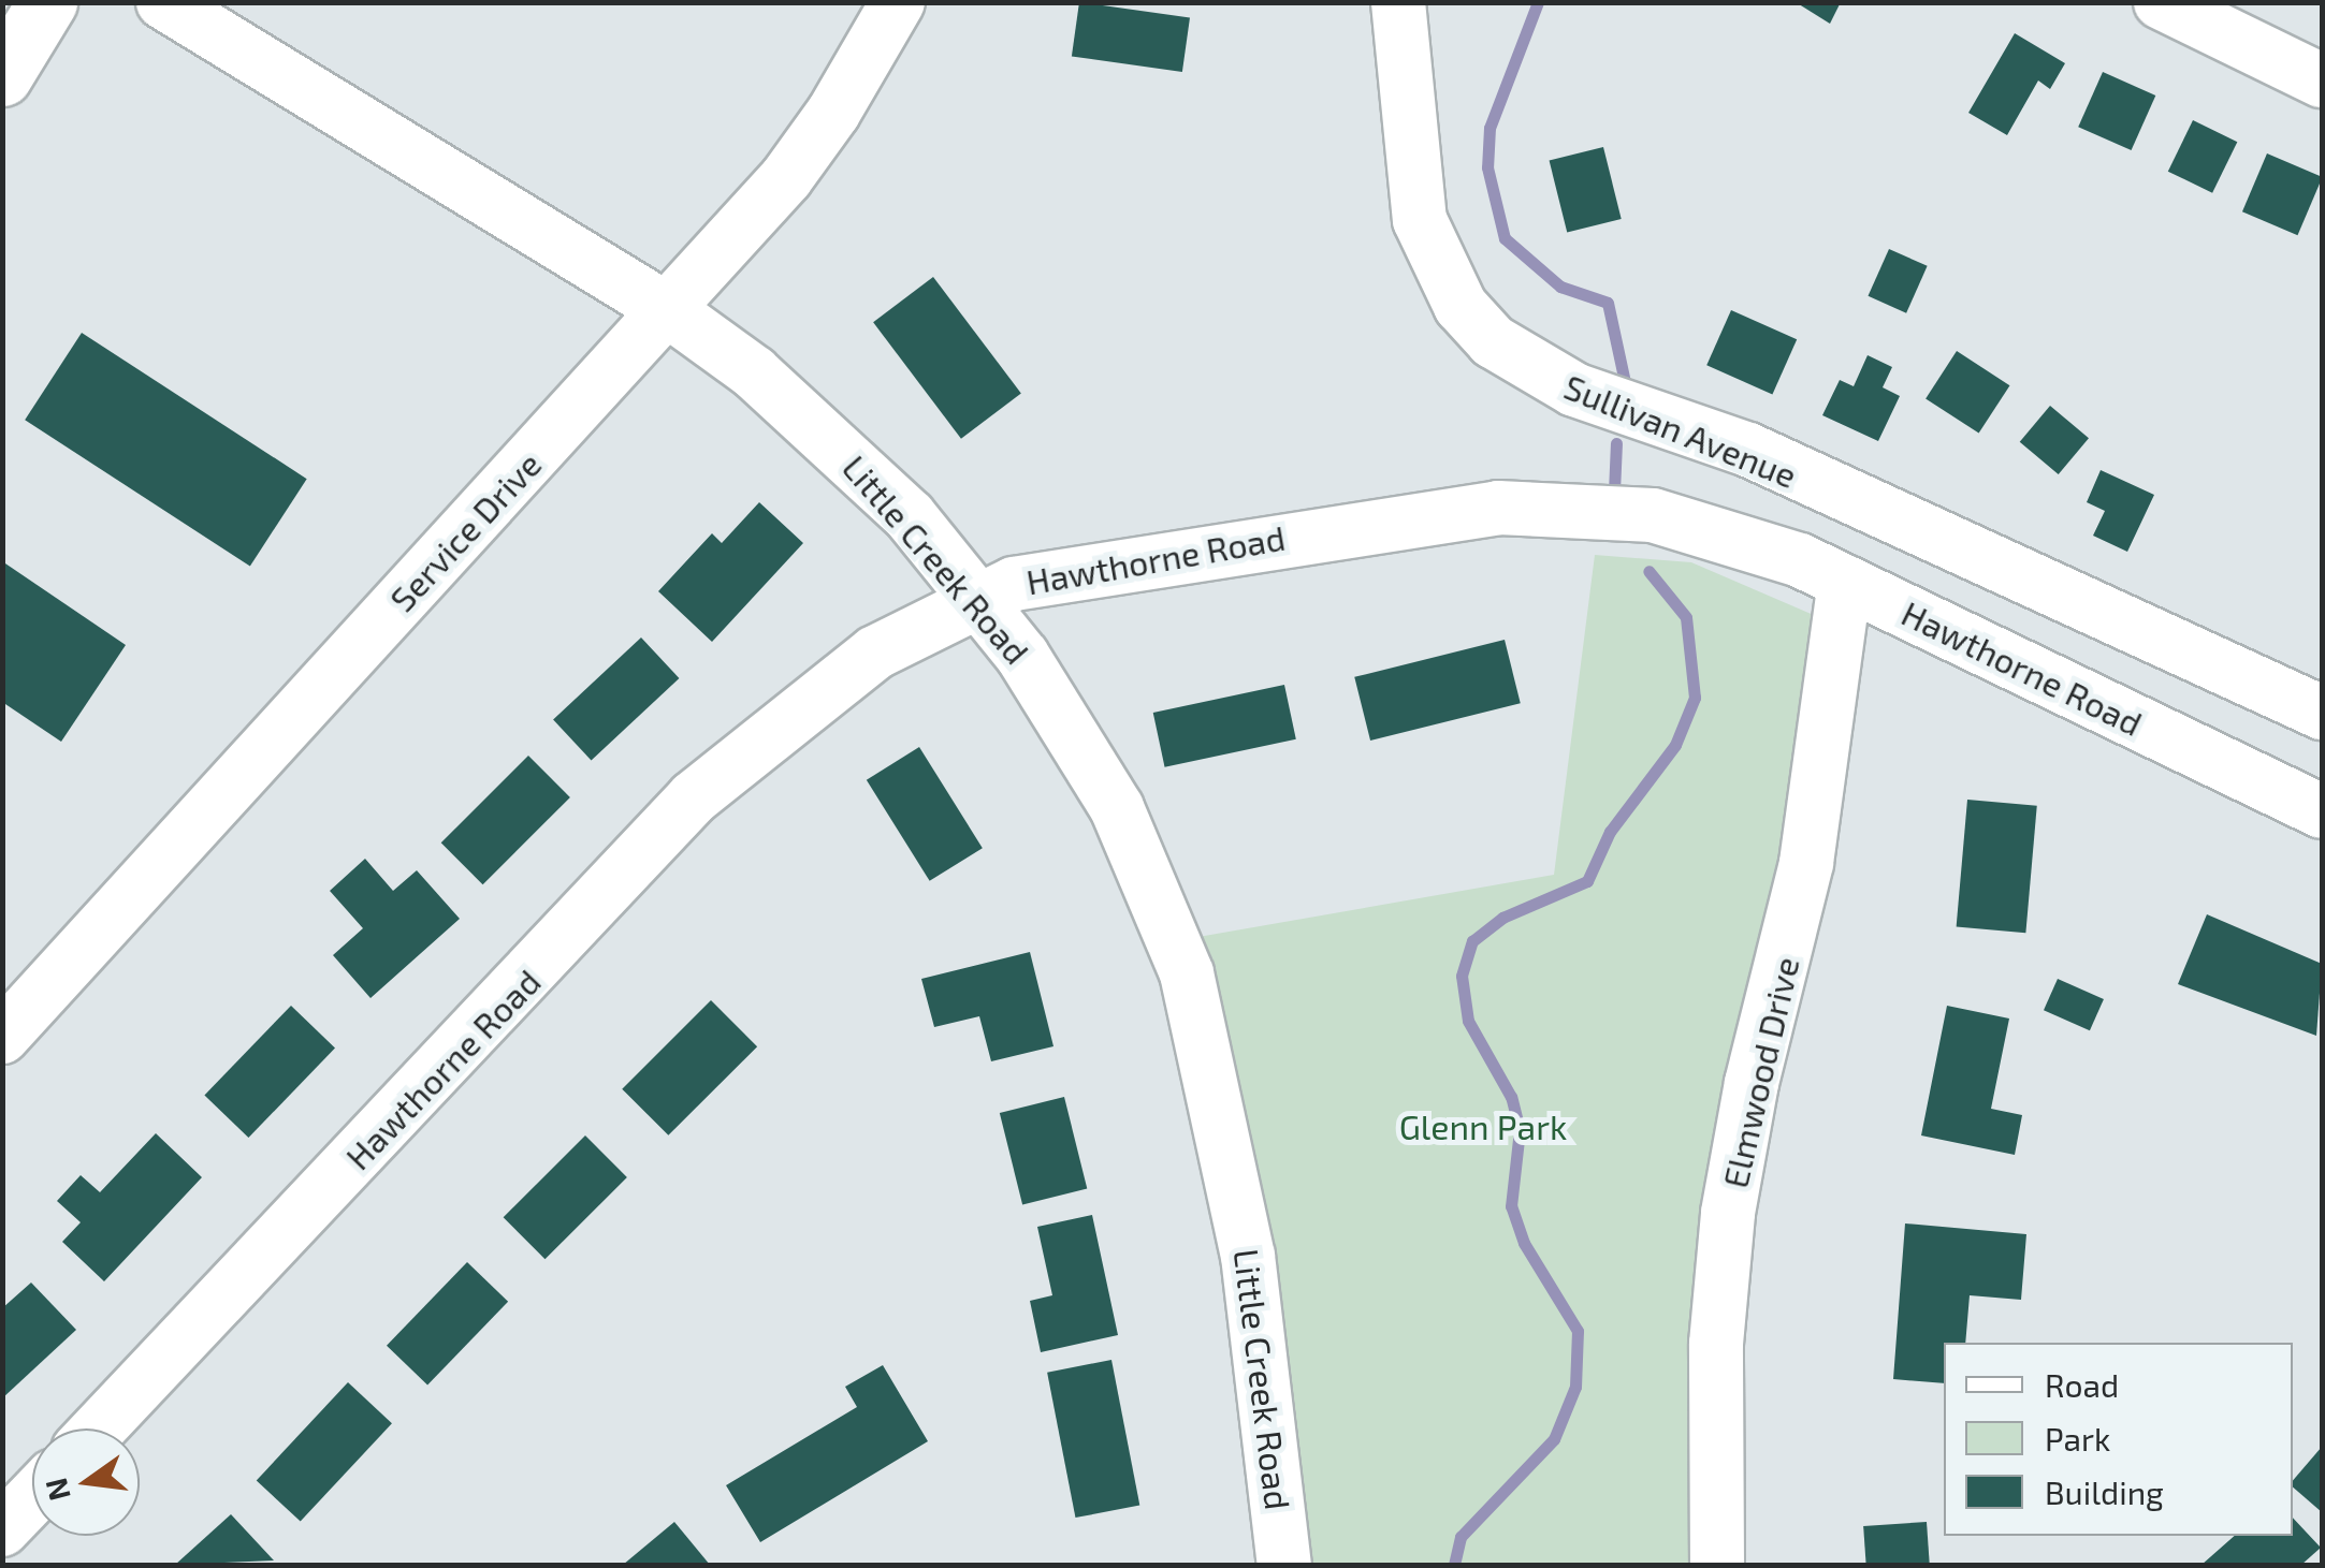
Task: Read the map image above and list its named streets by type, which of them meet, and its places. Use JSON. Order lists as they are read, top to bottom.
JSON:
{
  "streets": {
    "street": [
      "Sullivan Avenue",
      "Service Drive",
      "Little Creek Road",
      "Hawthorne Road",
      "Elmwood Drive"
    ]
  },
  "crossings": [
    ["Service Drive", "Little Creek Road"],
    ["Little Creek Road", "Hawthorne Road"],
    ["Hawthorne Road", "Elmwood Drive"]
  ],
  "parks": ["Glenn Park"],
  "legend": ["Road", "Park", "Building"],
  "north": "left"
}
